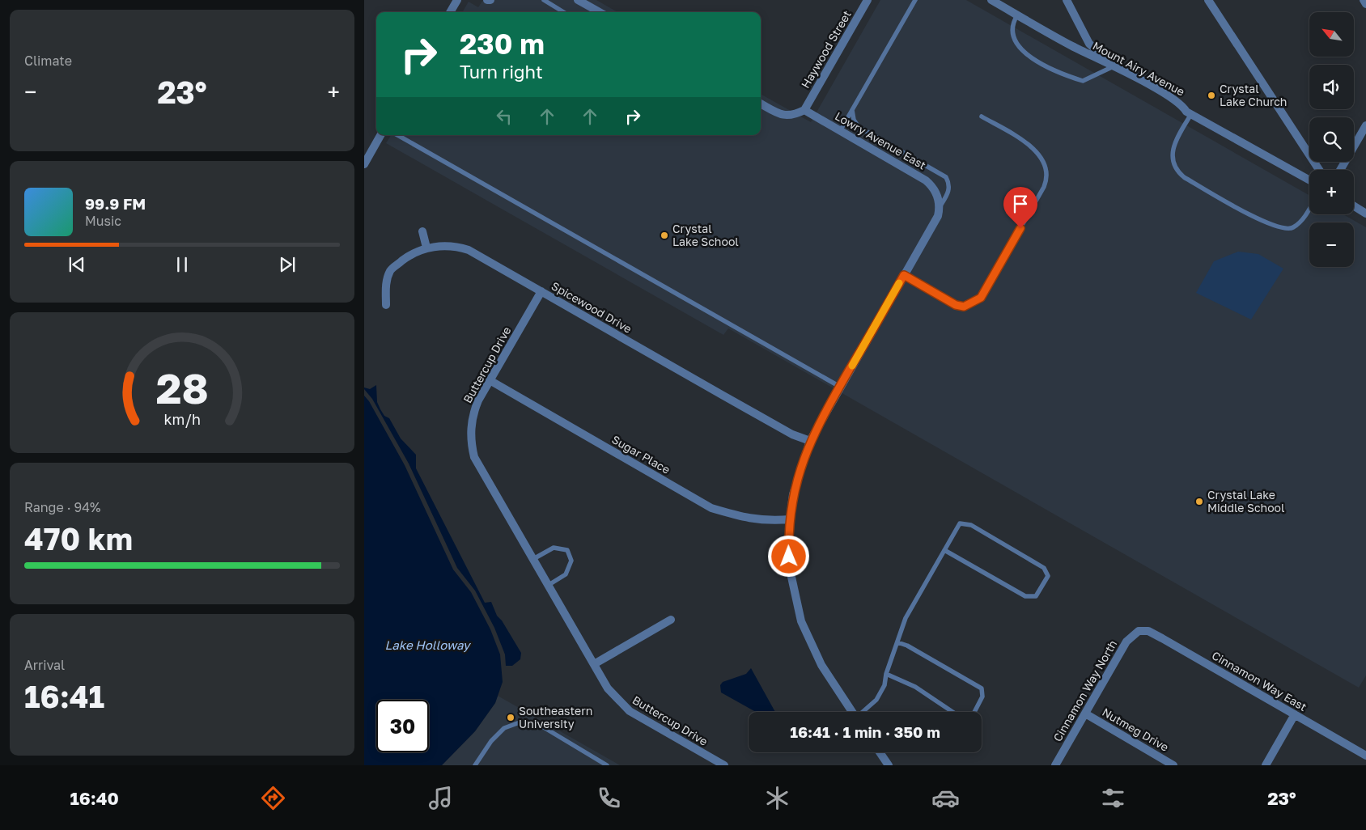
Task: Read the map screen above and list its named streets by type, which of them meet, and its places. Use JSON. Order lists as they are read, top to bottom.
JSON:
{
  "streets": {
    "street": [
      "Haywood Street",
      "Mount Airy Avenue",
      "Lowry Avenue East",
      "Spicewood Drive",
      "Buttercup Drive",
      "Sugar Place",
      "Cinnamon Way East",
      "Cinnamon Way North",
      "Nutmeg Drive"
    ]
  },
  "crossings": [
    ["Haywood Street", "Lowry Avenue East"],
    ["Spicewood Drive", "Buttercup Drive"],
    ["Buttercup Drive", "Sugar Place"],
    ["Cinnamon Way East", "Cinnamon Way North"],
    ["Cinnamon Way North", "Nutmeg Drive"]
  ],
  "water": ["Lake Holloway"],
  "places": [
    "Crystal Lake Church",
    "Crystal Lake School",
    "Crystal Lake Middle School",
    "Southeastern University"
  ],
  "north": "top left",
  "page": {
    "tile": [
      "Climate",
      ["Range · 94%", "470 km"],
      ["Arrival", "16:41"]
    ],
    "map_buttons": ["+", "−"],
    "turn": ["230 m", "Turn right"],
    "heat": ["−", "23°", "+"],
    "song": ["99.9 FM", "Music"],
    "limit": "30",
    "trip": "16:41 · 1 min · 350 m",
    "tabs": ["16:40", "23°"],
    "gauge": ["28", "km/h"]
  }
}
